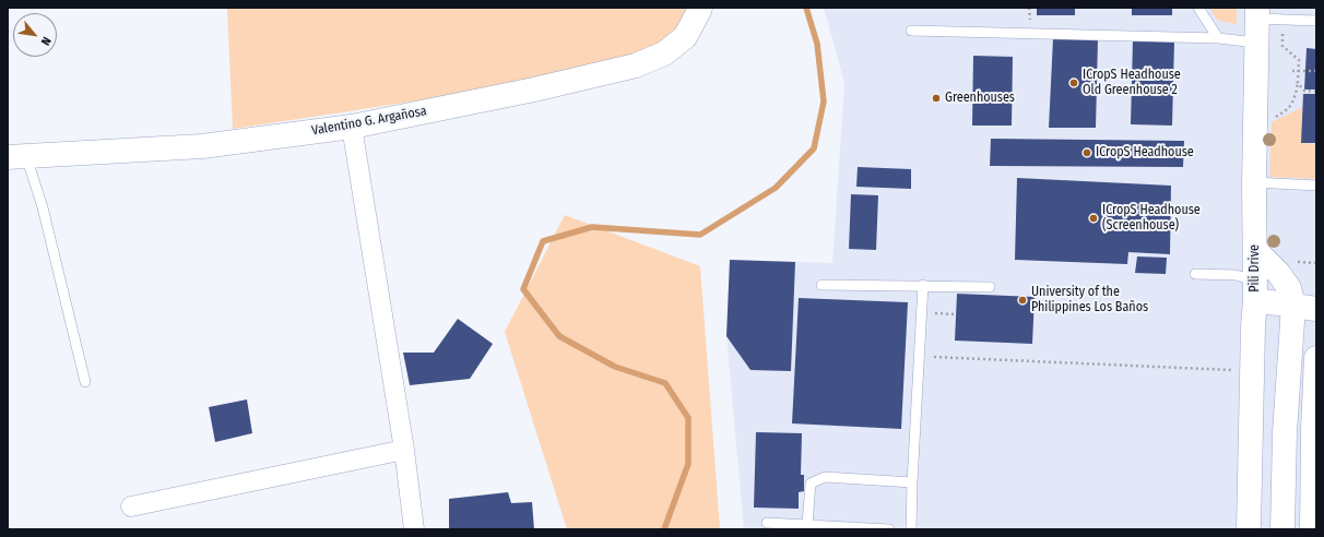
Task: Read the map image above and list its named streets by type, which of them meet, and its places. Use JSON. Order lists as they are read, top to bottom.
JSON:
{
  "streets": {
    "street": ["Valentino G. Argañosa", "Pili Drive"]
  },
  "places": [
    "ICropS Headhouse Old Greenhouse 2",
    "Greenhouses",
    "ICropS Headhouse",
    "ICropS Headhouse (Screenhouse)",
    "University of the Philippines Los Baños"
  ],
  "north": "bottom right"
}
